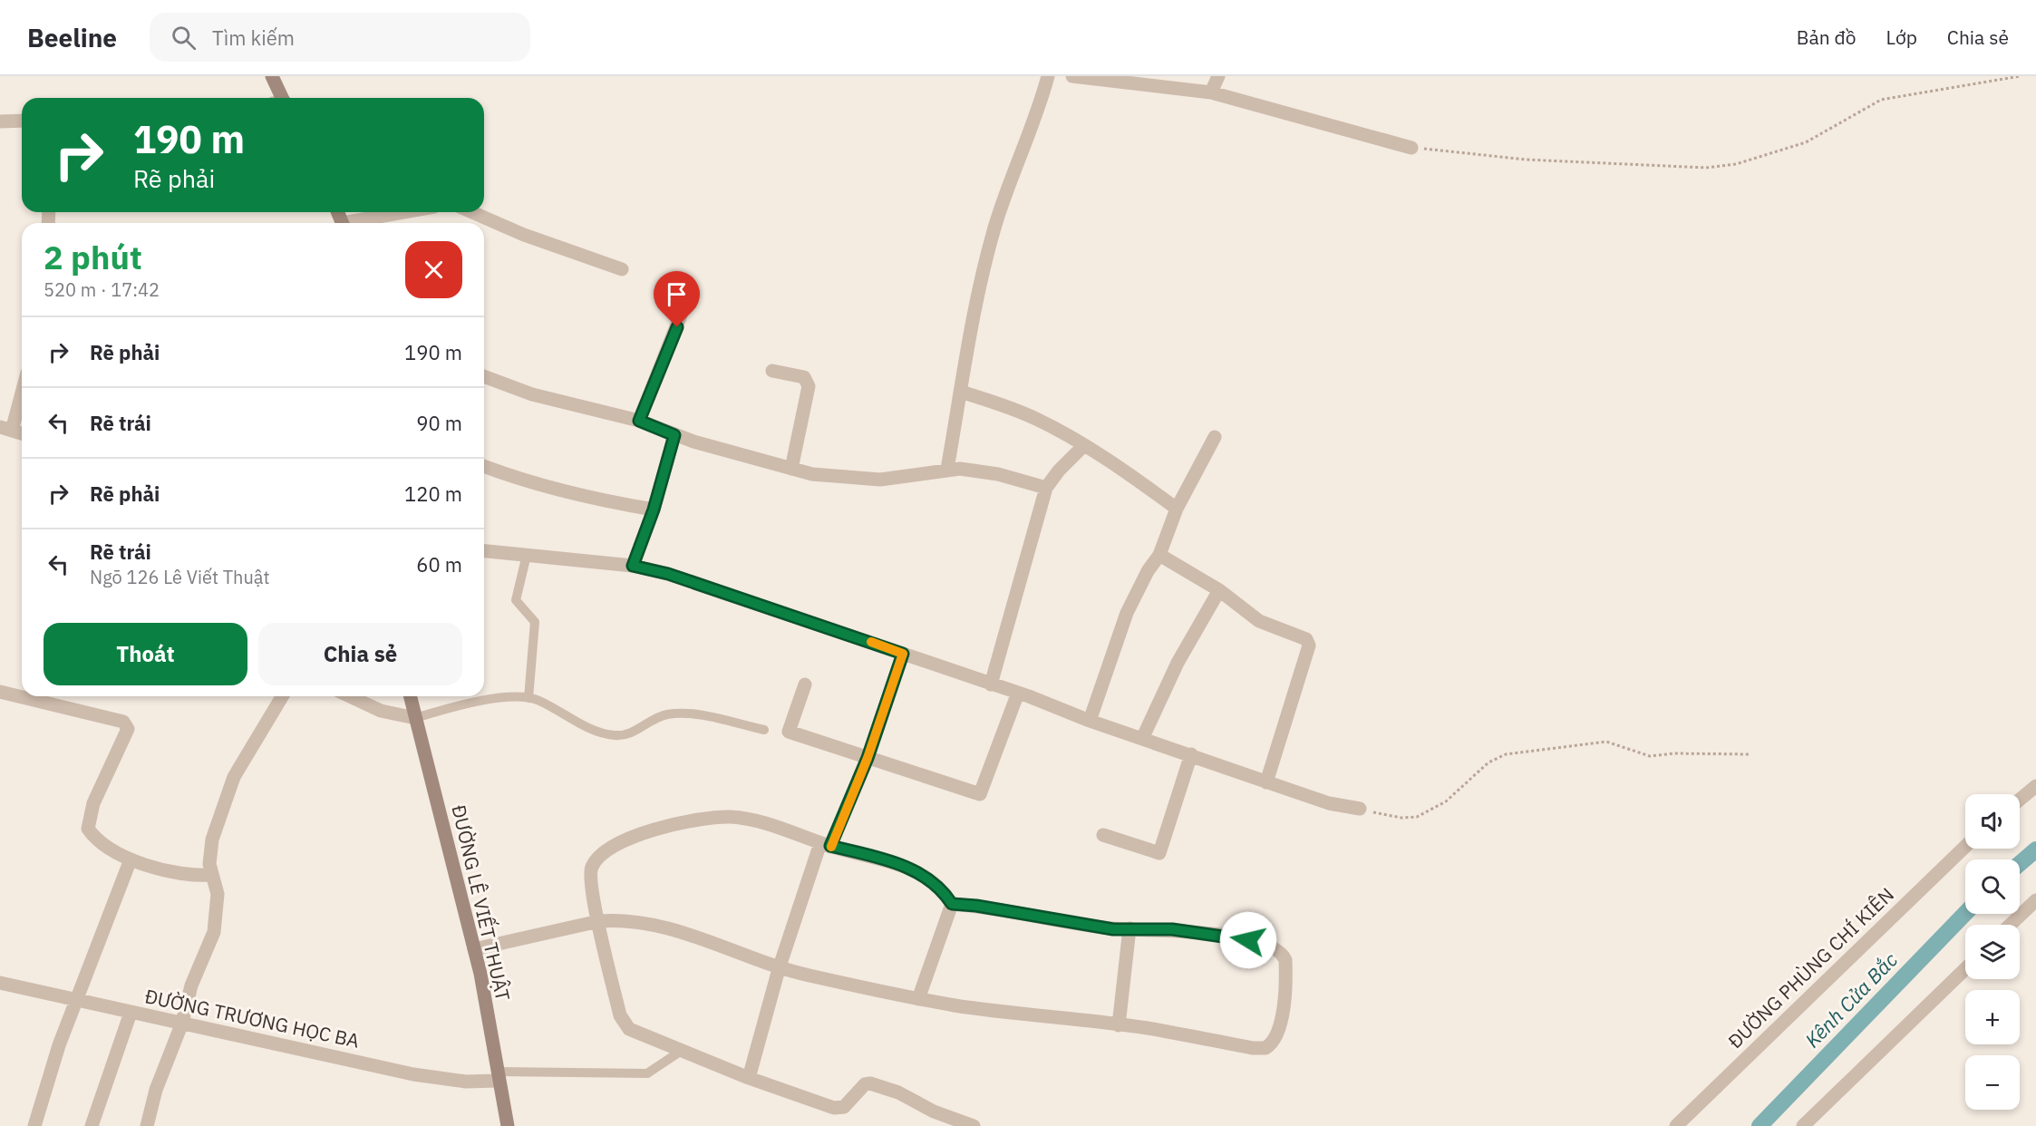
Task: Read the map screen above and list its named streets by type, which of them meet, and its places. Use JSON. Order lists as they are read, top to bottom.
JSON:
{
  "streets": {
    "main road": ["ĐƯỜNG LÊ VIẾT THUẬT"],
    "street": ["ĐƯỜNG PHÙNG CHÍ KIÊN", "ĐƯỜNG TRƯƠNG HỌC BA"]
  },
  "crossings": [
    ["ĐƯỜNG LÊ VIẾT THUẬT", "ĐƯỜNG TRƯƠNG HỌC BA"]
  ],
  "water": ["Kênh Cửa Bắc"],
  "page": {
    "header": "Beeline",
    "search": "Tìm kiếm",
    "nav": ["Bản đồ", "Lớp", "Chia sẻ"],
    "turn": ["190 m", "Rẽ phải"],
    "heading": ["2 phút", "520 m · 17:42"],
    "list": [
      {
        "name": "Rẽ phải",
        "value": "190 m"
      },
      {
        "name": "Rẽ trái",
        "value": "90 m"
      },
      {
        "name": "Rẽ phải",
        "value": "120 m"
      },
      {
        "name": "Rẽ trái",
        "note": "Ngõ 126 Lê Viết Thuật",
        "value": "60 m"
      }
    ],
    "buttons": ["Thoát", "Chia sẻ"],
    "map_buttons": ["+", "−"]
  }
}
